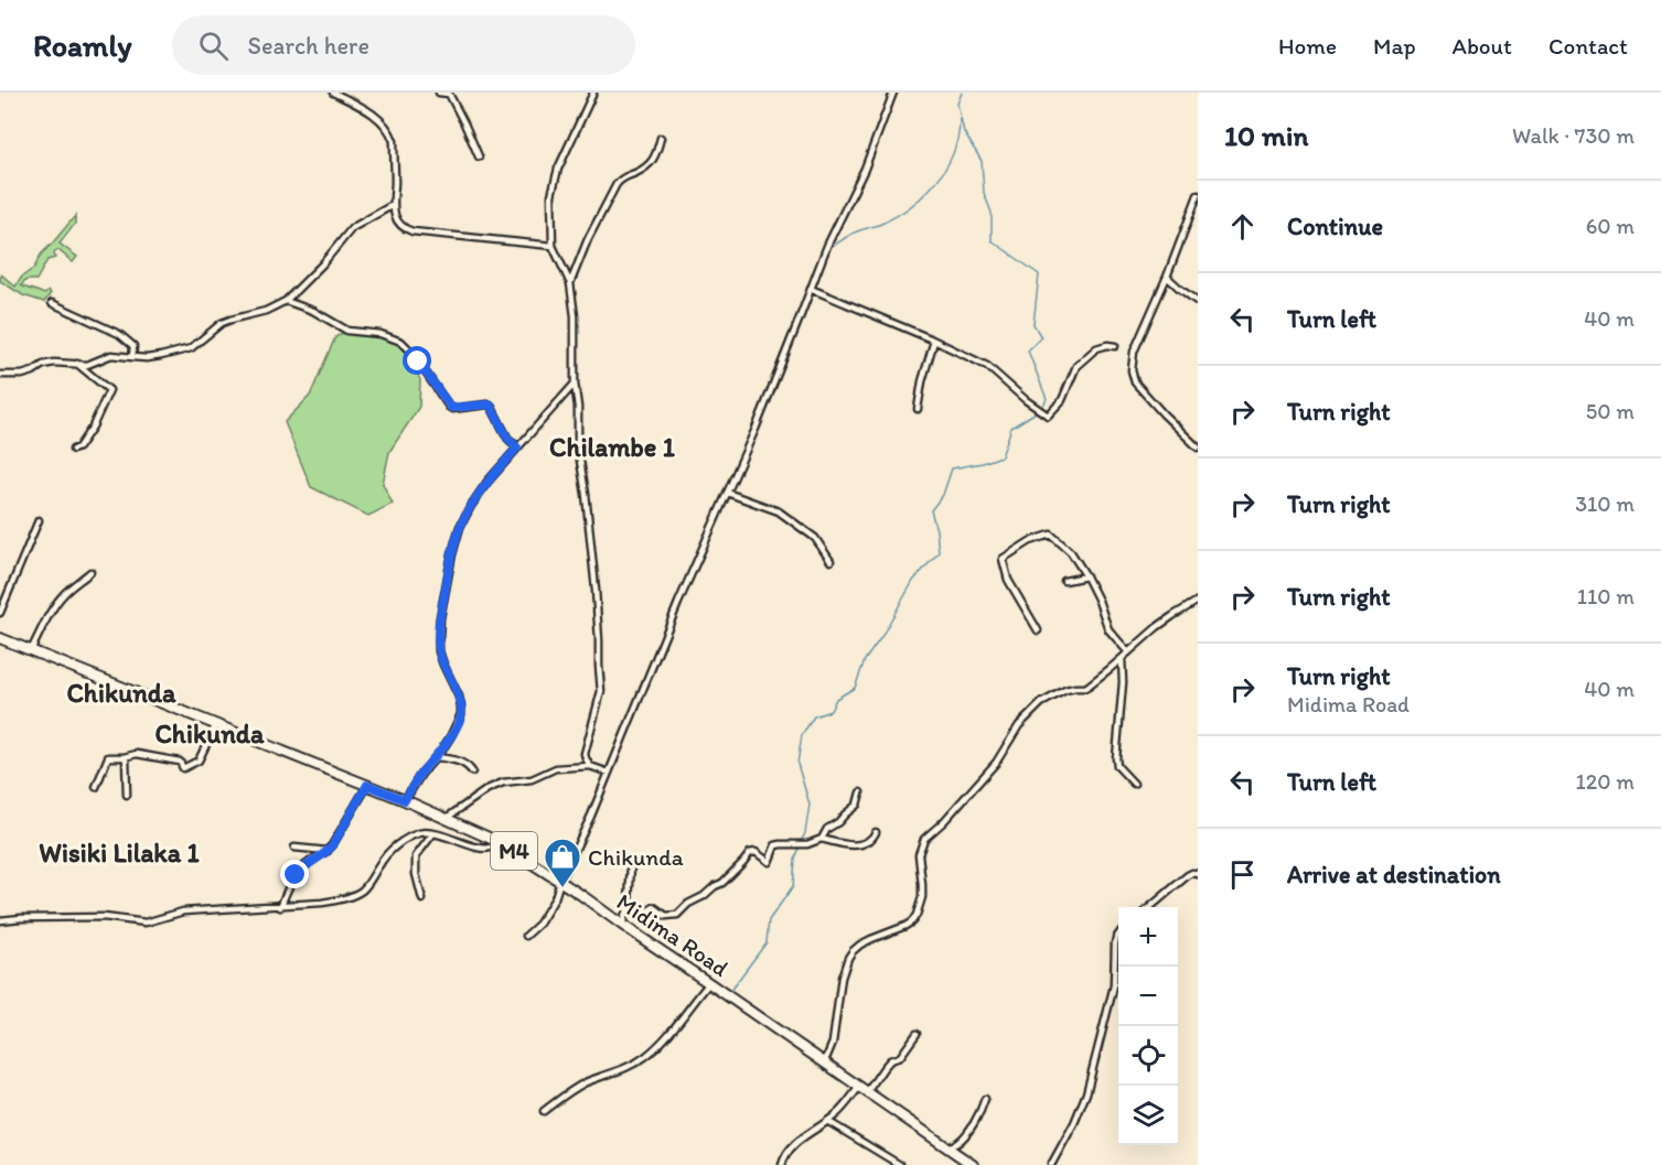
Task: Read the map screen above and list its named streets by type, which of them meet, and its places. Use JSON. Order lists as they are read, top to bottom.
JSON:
{
  "streets": {
    "main road": ["M4", "Midima Road"]
  },
  "districts": [
    "Chilambe 1",
    "Chikunda",
    "Chikunda",
    "Wisiki Lilaka 1"
  ],
  "places": {
    "shop": ["Chikunda"]
  },
  "page": {
    "header": "Roamly",
    "search": "Search here",
    "nav": [
      "Home",
      "Map",
      "About",
      "Contact"
    ],
    "heading": ["10 min", "Walk · 730 m"],
    "list": [
      ["Continue", "60 m"],
      ["Turn left", "40 m"],
      ["Turn right", "50 m"],
      ["Turn right", "310 m"],
      ["Turn right", "110 m"],
      ["Turn right", "Midima Road", "40 m"],
      ["Turn left", "120 m"],
      "Arrive at destination"
    ],
    "map_buttons": ["+", "−"]
  }
}
